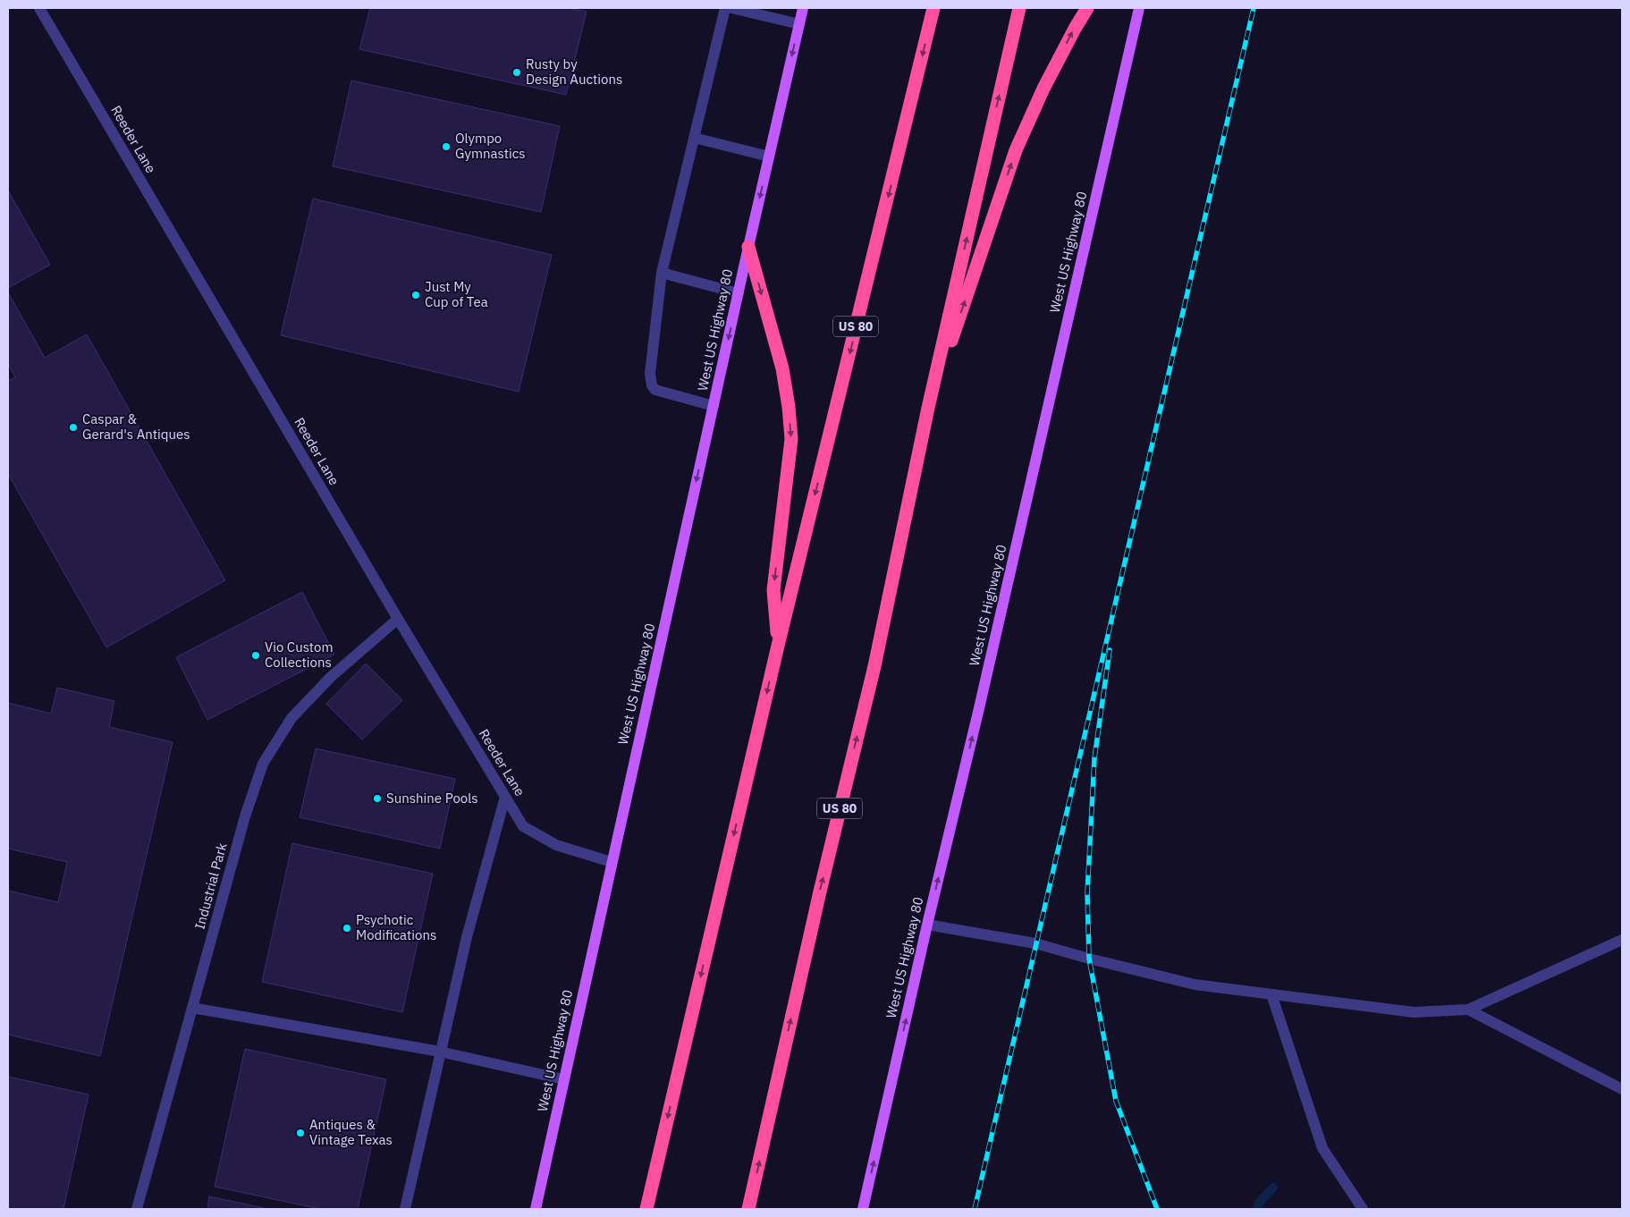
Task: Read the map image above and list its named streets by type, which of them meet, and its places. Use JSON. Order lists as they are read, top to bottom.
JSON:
{
  "streets": {
    "highway": ["US 80"],
    "main road": ["West US Highway 80"],
    "street": ["Reeder Lane", "Industrial Park"]
  },
  "crossings": [
    ["Reeder Lane", "West US Highway 80"],
    ["Reeder Lane", "Industrial Park"]
  ],
  "places": [
    "Rusty by Design Auctions",
    "Olympo Gymnastics",
    "Just My Cup of Tea",
    "Caspar & Gerard's Antiques",
    "Vio Custom Collections",
    "Sunshine Pools",
    "Psychotic Modifications",
    "Antiques & Vintage Texas"
  ]
}
